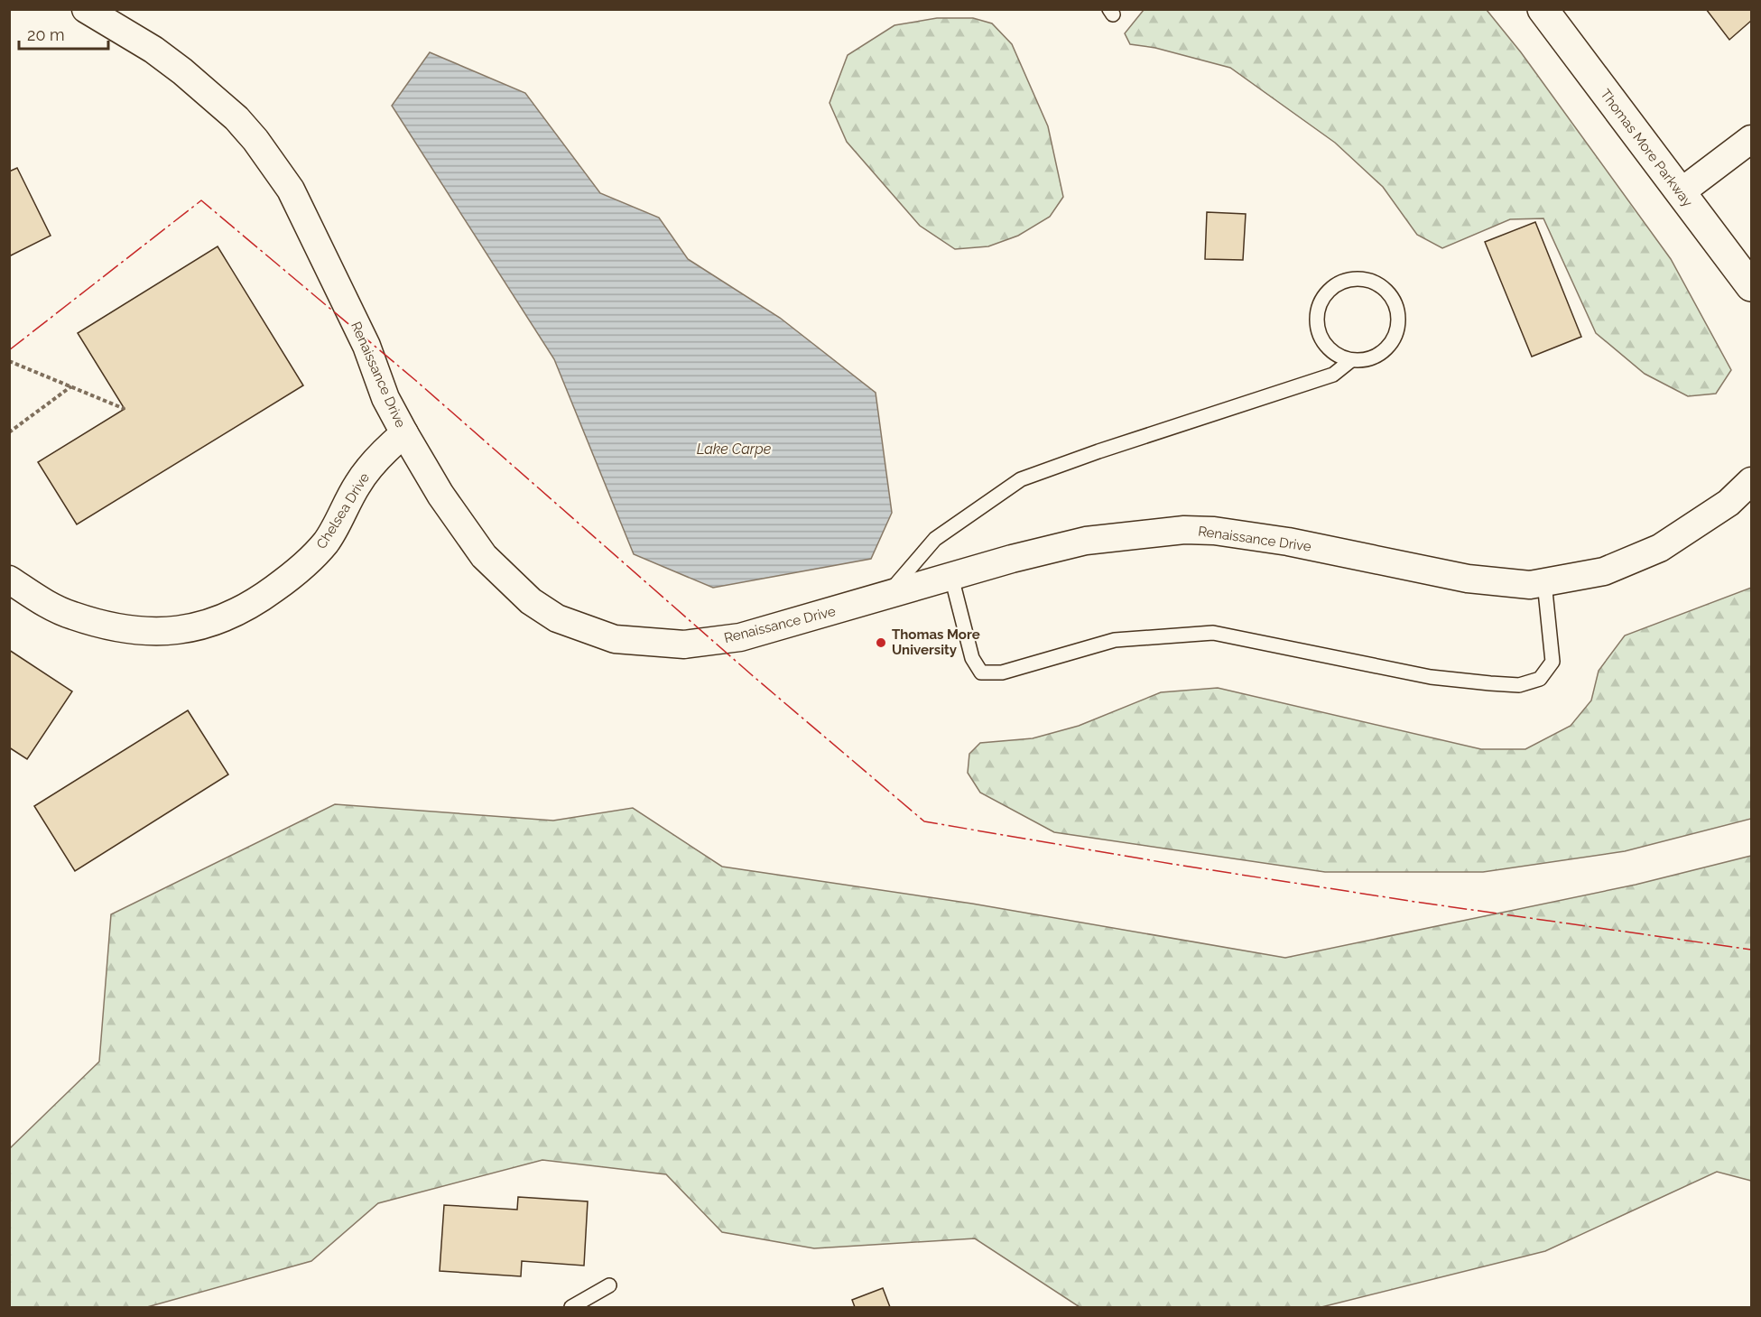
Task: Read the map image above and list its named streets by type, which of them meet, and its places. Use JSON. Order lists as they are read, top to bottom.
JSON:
{
  "streets": {
    "street": ["Thomas More Parkway", "Renaissance Drive", "Chelsea Drive"]
  },
  "crossings": [
    ["Renaissance Drive", "Chelsea Drive"]
  ],
  "water": ["Lake Carpe"],
  "places": ["Thomas More University"],
  "scale_bar": "20 m"
}
